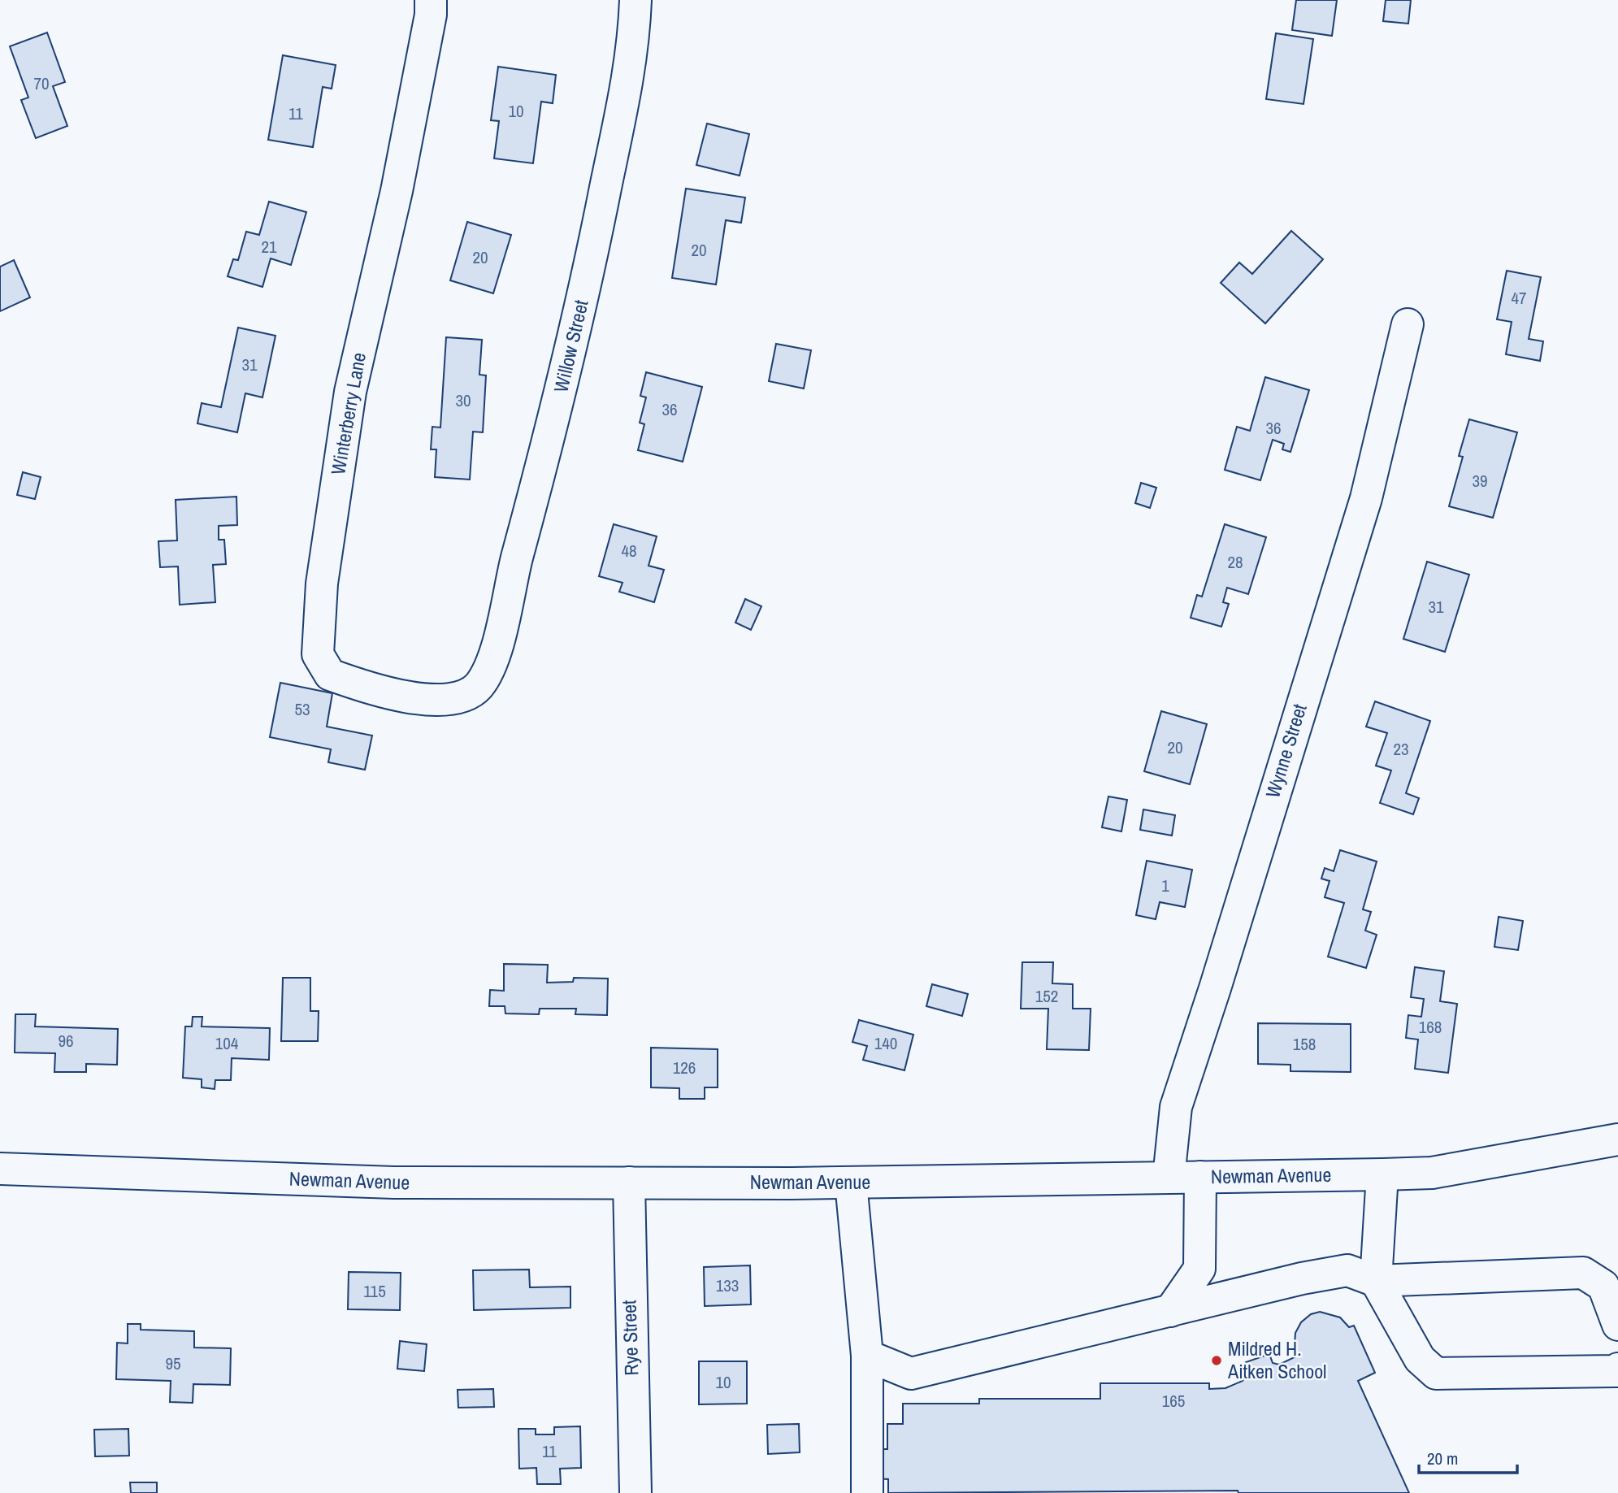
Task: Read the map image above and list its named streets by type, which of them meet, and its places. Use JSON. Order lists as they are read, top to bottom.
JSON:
{
  "streets": {
    "street": [
      "Willow Street",
      "Winterberry Lane",
      "Wynne Street",
      "Newman Avenue",
      "Rye Street"
    ]
  },
  "crossings": [
    ["Willow Street", "Winterberry Lane"],
    ["Wynne Street", "Newman Avenue"],
    ["Newman Avenue", "Rye Street"]
  ],
  "places": ["Mildred H. Aitken School"],
  "house_numbers": [
    "70",
    "10",
    "11",
    "21",
    "20",
    "20",
    "47",
    "31",
    "30",
    "36",
    "36",
    "39",
    "48",
    "28",
    "31",
    "53",
    "20",
    "23",
    "1",
    "152",
    "168",
    "96",
    "104",
    "140",
    "158",
    "126",
    "133",
    "115",
    "95",
    "10",
    "165",
    "11"
  ],
  "scale_bar": "20 m"
}
